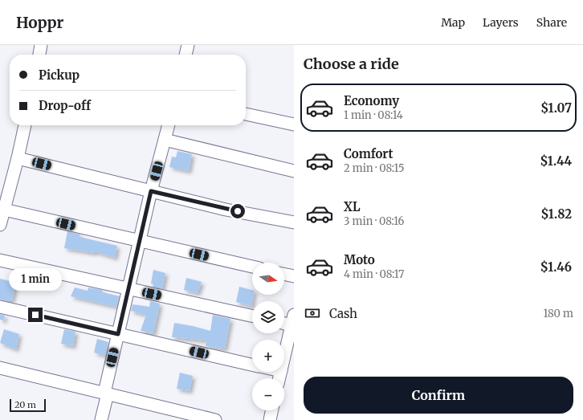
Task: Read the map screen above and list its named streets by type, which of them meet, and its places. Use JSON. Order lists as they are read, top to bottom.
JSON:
{
  "scale_bar": "20 m",
  "north": "right",
  "page": {
    "header": "Hoppr",
    "nav": ["Map", "Layers", "Share"],
    "heading": "Choose a ride",
    "banner": ["Pickup", "Drop-off"],
    "list": [
      {
        "name": "Economy",
        "note": "1 min · 08:14",
        "value": "$1.07"
      },
      {
        "name": "Comfort",
        "note": "2 min · 08:15",
        "value": "$1.44"
      },
      {
        "name": "XL",
        "note": "3 min · 08:16",
        "value": "$1.82"
      },
      {
        "name": "Moto",
        "note": "4 min · 08:17",
        "value": "$1.46"
      }
    ],
    "map_buttons": ["+", "−"],
    "bubble": "1 min",
    "pay": ["Cash", "180 m"],
    "buttons": "Confirm",
    "scale": "20 m"
  }
}
